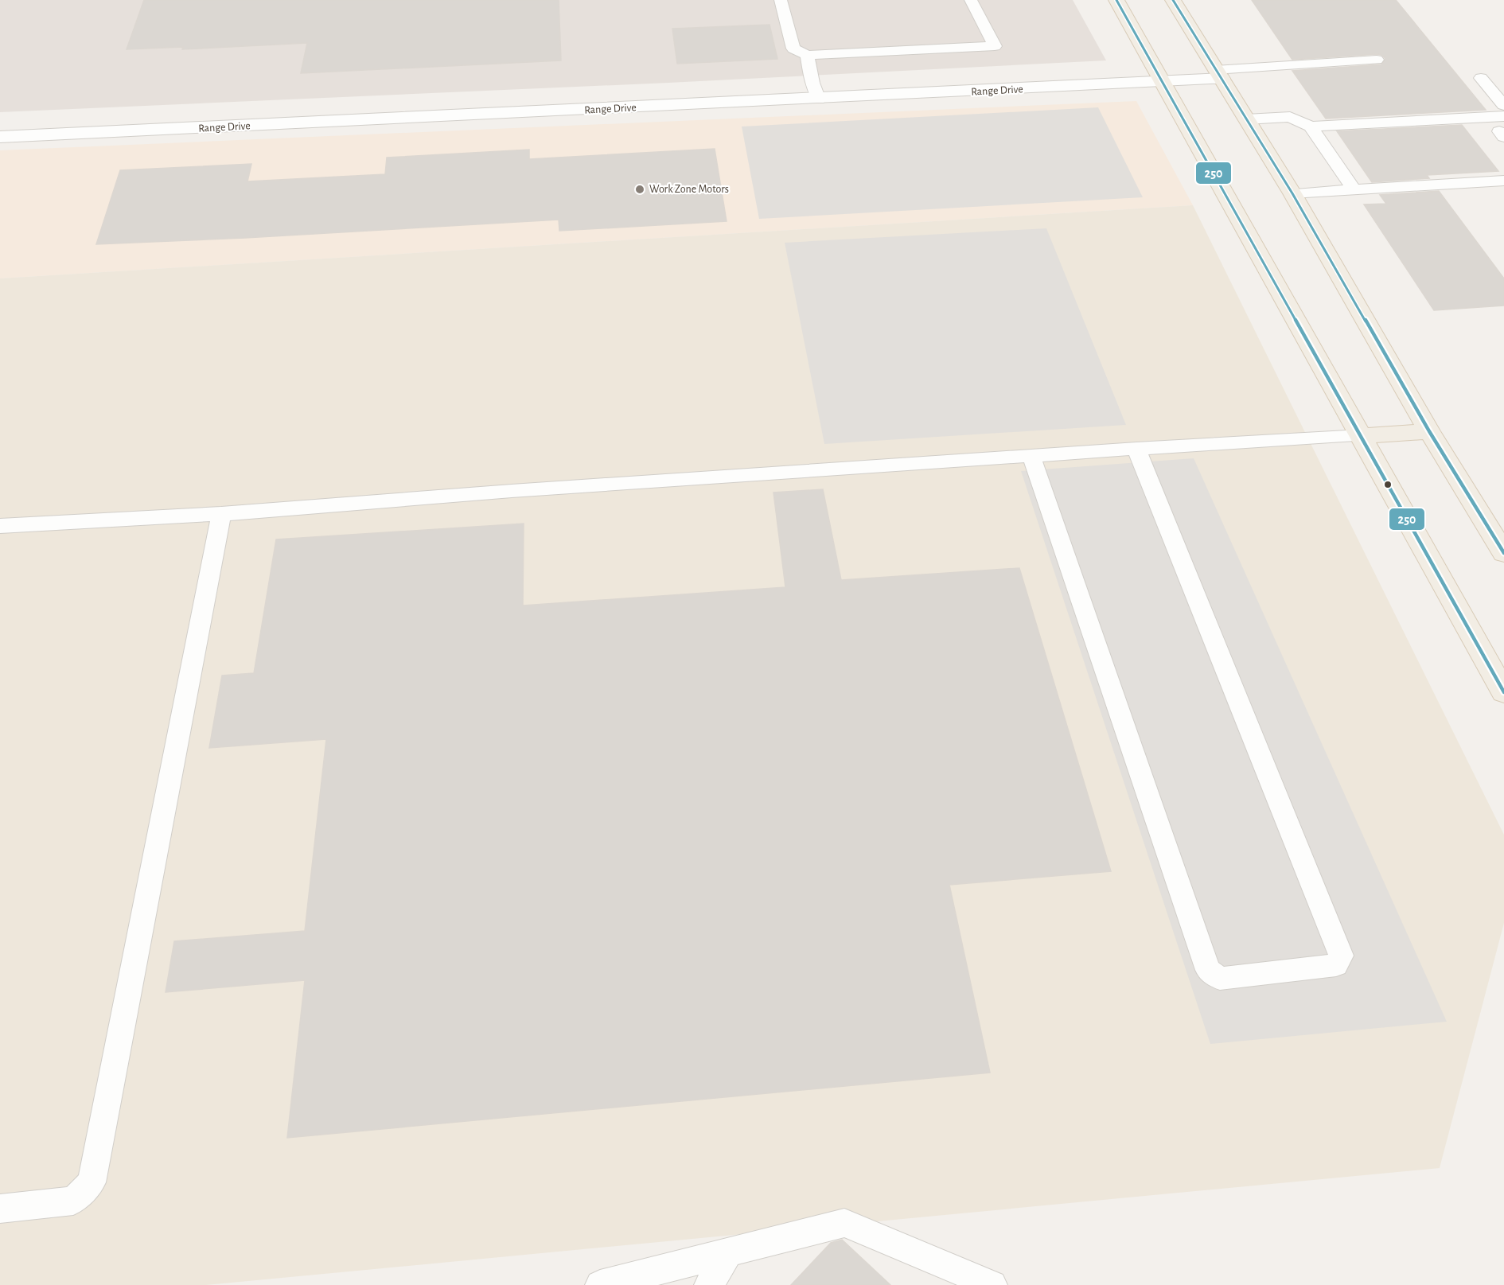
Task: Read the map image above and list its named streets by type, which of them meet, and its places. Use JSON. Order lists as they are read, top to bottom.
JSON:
{
  "streets": {
    "street": ["Range Drive"]
  },
  "places": ["Work Zone Motors"],
  "lines": ["transit line 250"]
}
